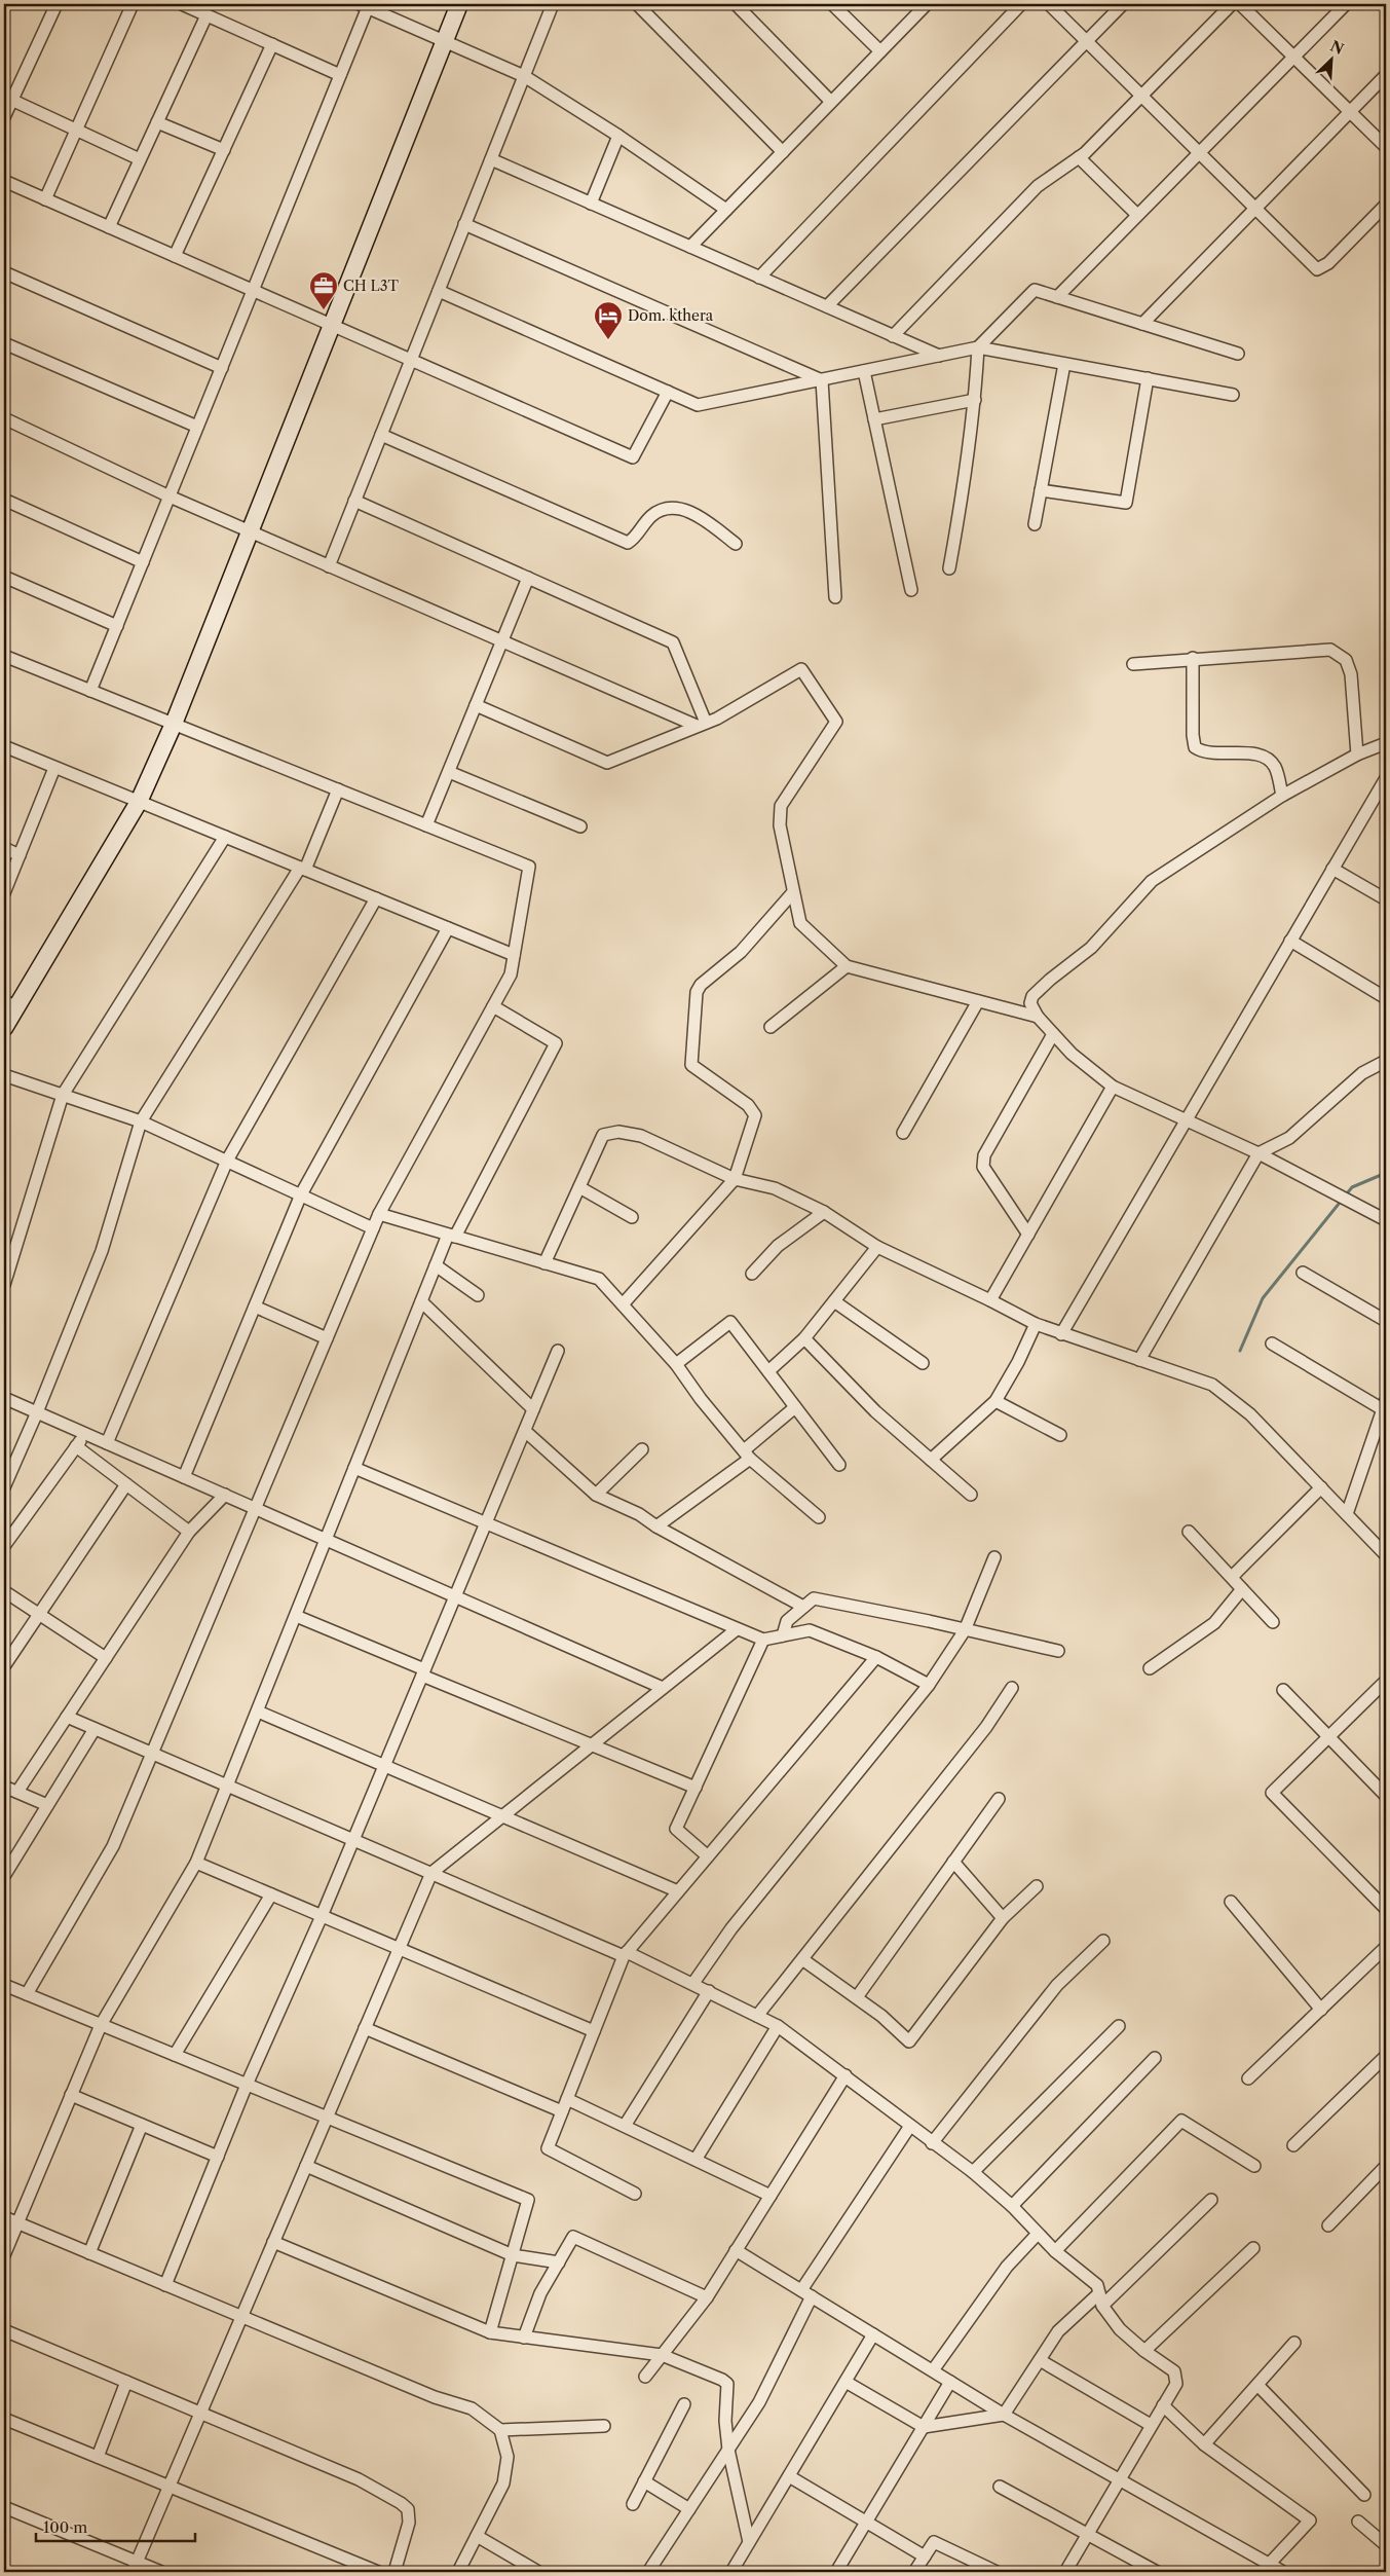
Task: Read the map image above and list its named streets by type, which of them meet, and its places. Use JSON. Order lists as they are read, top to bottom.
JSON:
{
  "places": {
    "office": ["CH L3T"],
    "hotel": ["Dom. kthera"]
  },
  "scale_bar": "100 m",
  "north": "top right"
}
